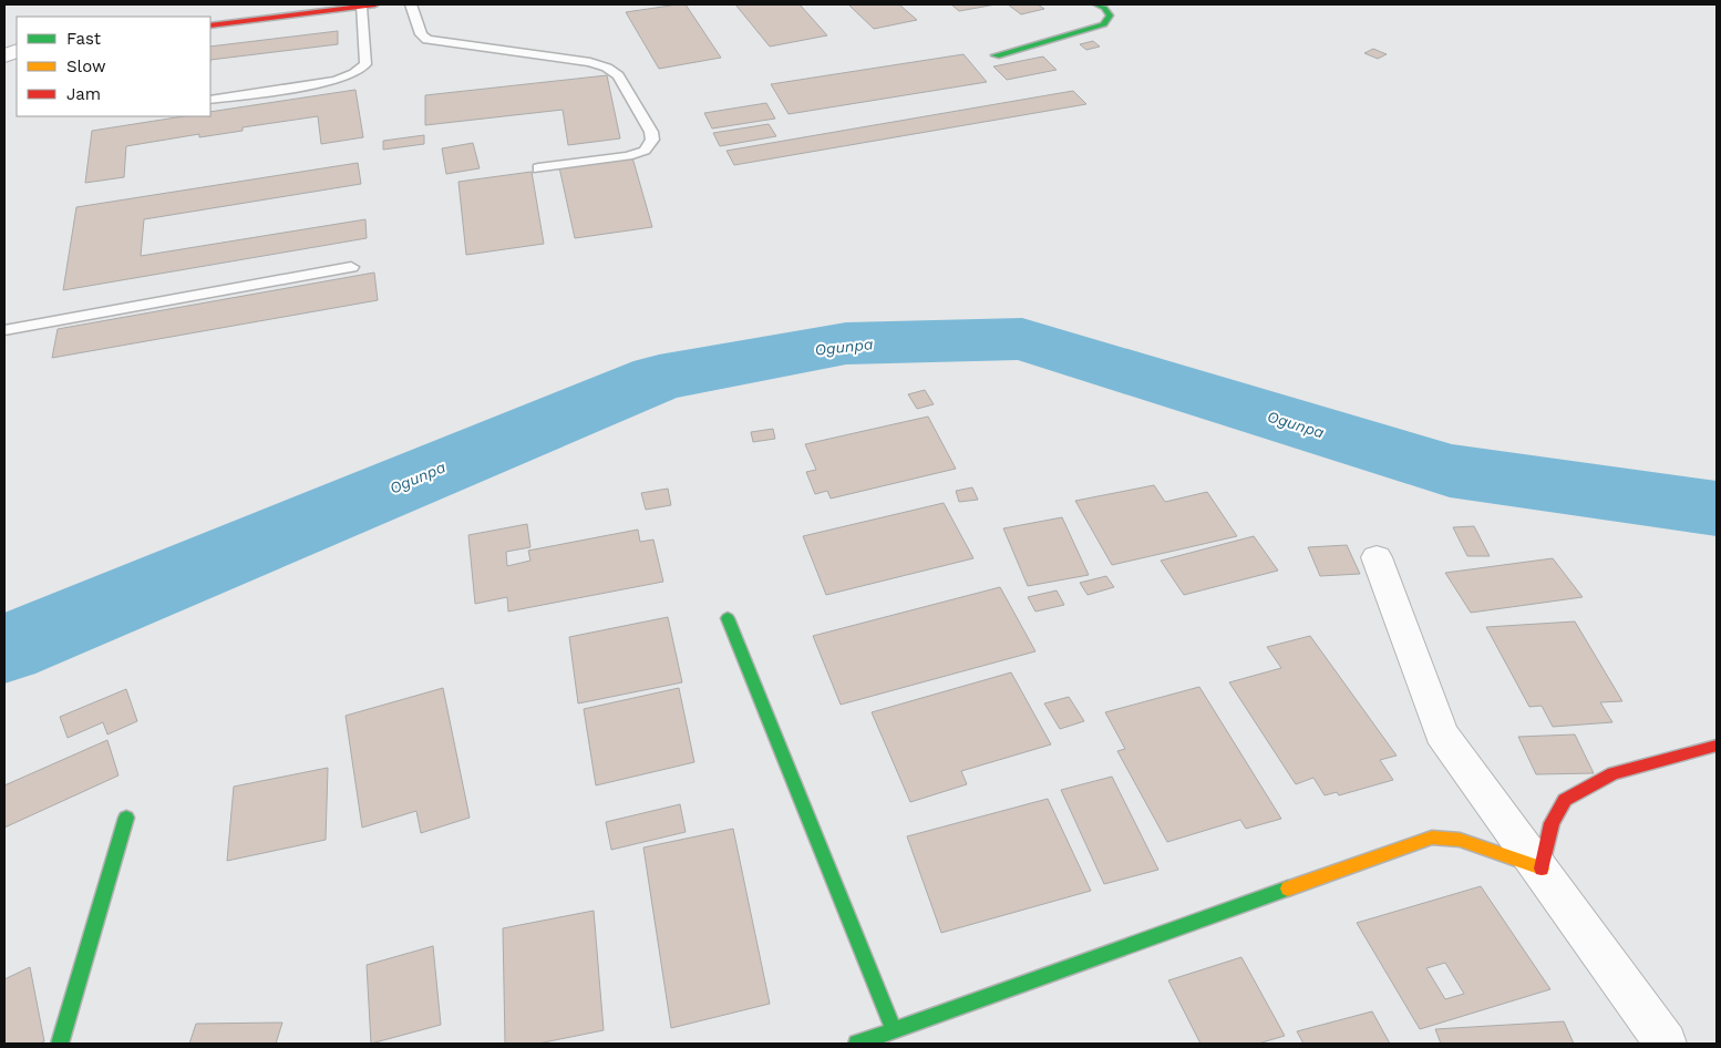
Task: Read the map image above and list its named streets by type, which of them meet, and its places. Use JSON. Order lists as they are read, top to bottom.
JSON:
{
  "water": ["Ogunpa"],
  "legend": ["Fast", "Slow", "Jam"]
}
